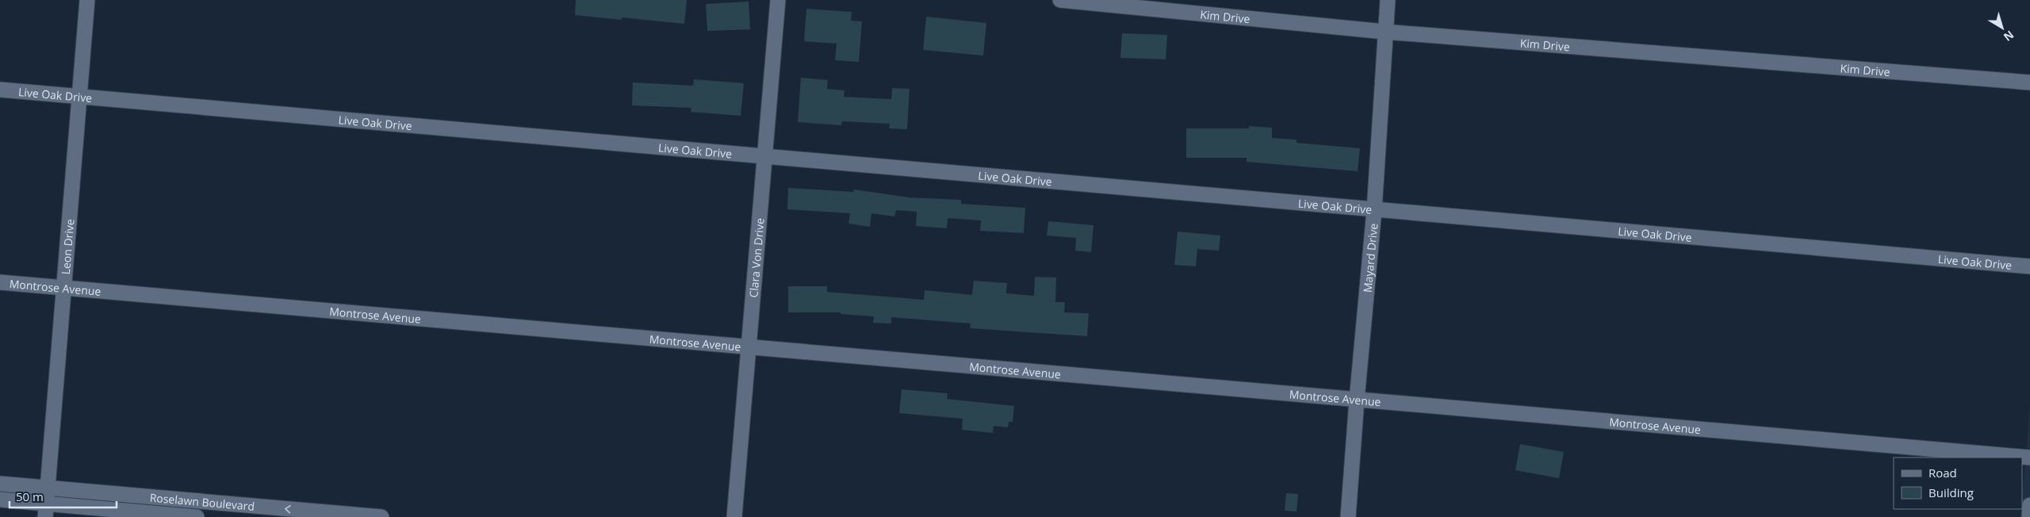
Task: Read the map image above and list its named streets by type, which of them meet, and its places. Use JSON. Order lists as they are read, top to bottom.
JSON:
{
  "streets": {
    "street": [
      "Kim Drive",
      "Live Oak Drive",
      "Leon Drive",
      "Clara Von Drive",
      "Mayard Drive",
      "Montrose Avenue",
      "Roselawn Boulevard"
    ]
  },
  "crossings": [
    ["Kim Drive", "Mayard Drive"],
    ["Live Oak Drive", "Leon Drive"],
    ["Live Oak Drive", "Clara Von Drive"],
    ["Live Oak Drive", "Mayard Drive"],
    ["Leon Drive", "Montrose Avenue"],
    ["Leon Drive", "Roselawn Boulevard"],
    ["Clara Von Drive", "Montrose Avenue"],
    ["Mayard Drive", "Montrose Avenue"]
  ],
  "legend": ["Road", "Building"],
  "scale_bar": "50 m",
  "north": "bottom right"
}
